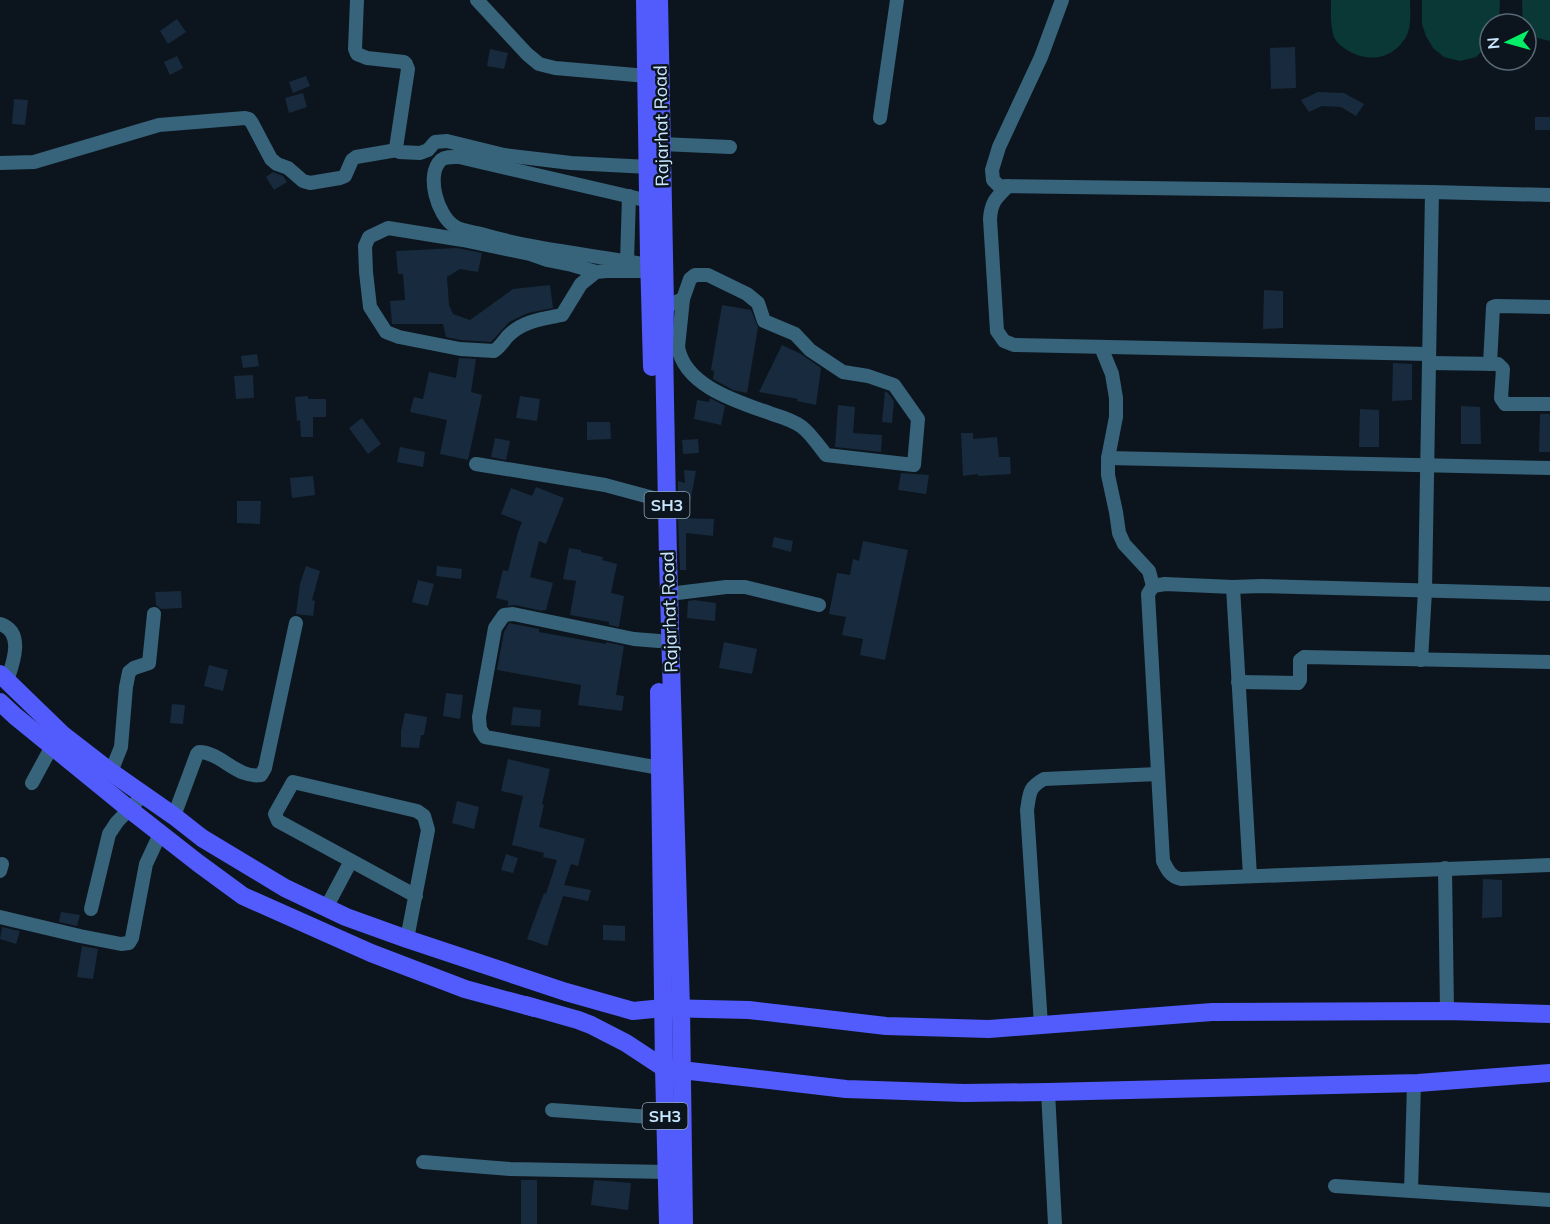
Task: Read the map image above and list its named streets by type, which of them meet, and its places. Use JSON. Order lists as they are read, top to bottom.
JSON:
{
  "streets": {
    "main road": ["Rajarhat Road", "SH3"]
  },
  "north": "left"
}
